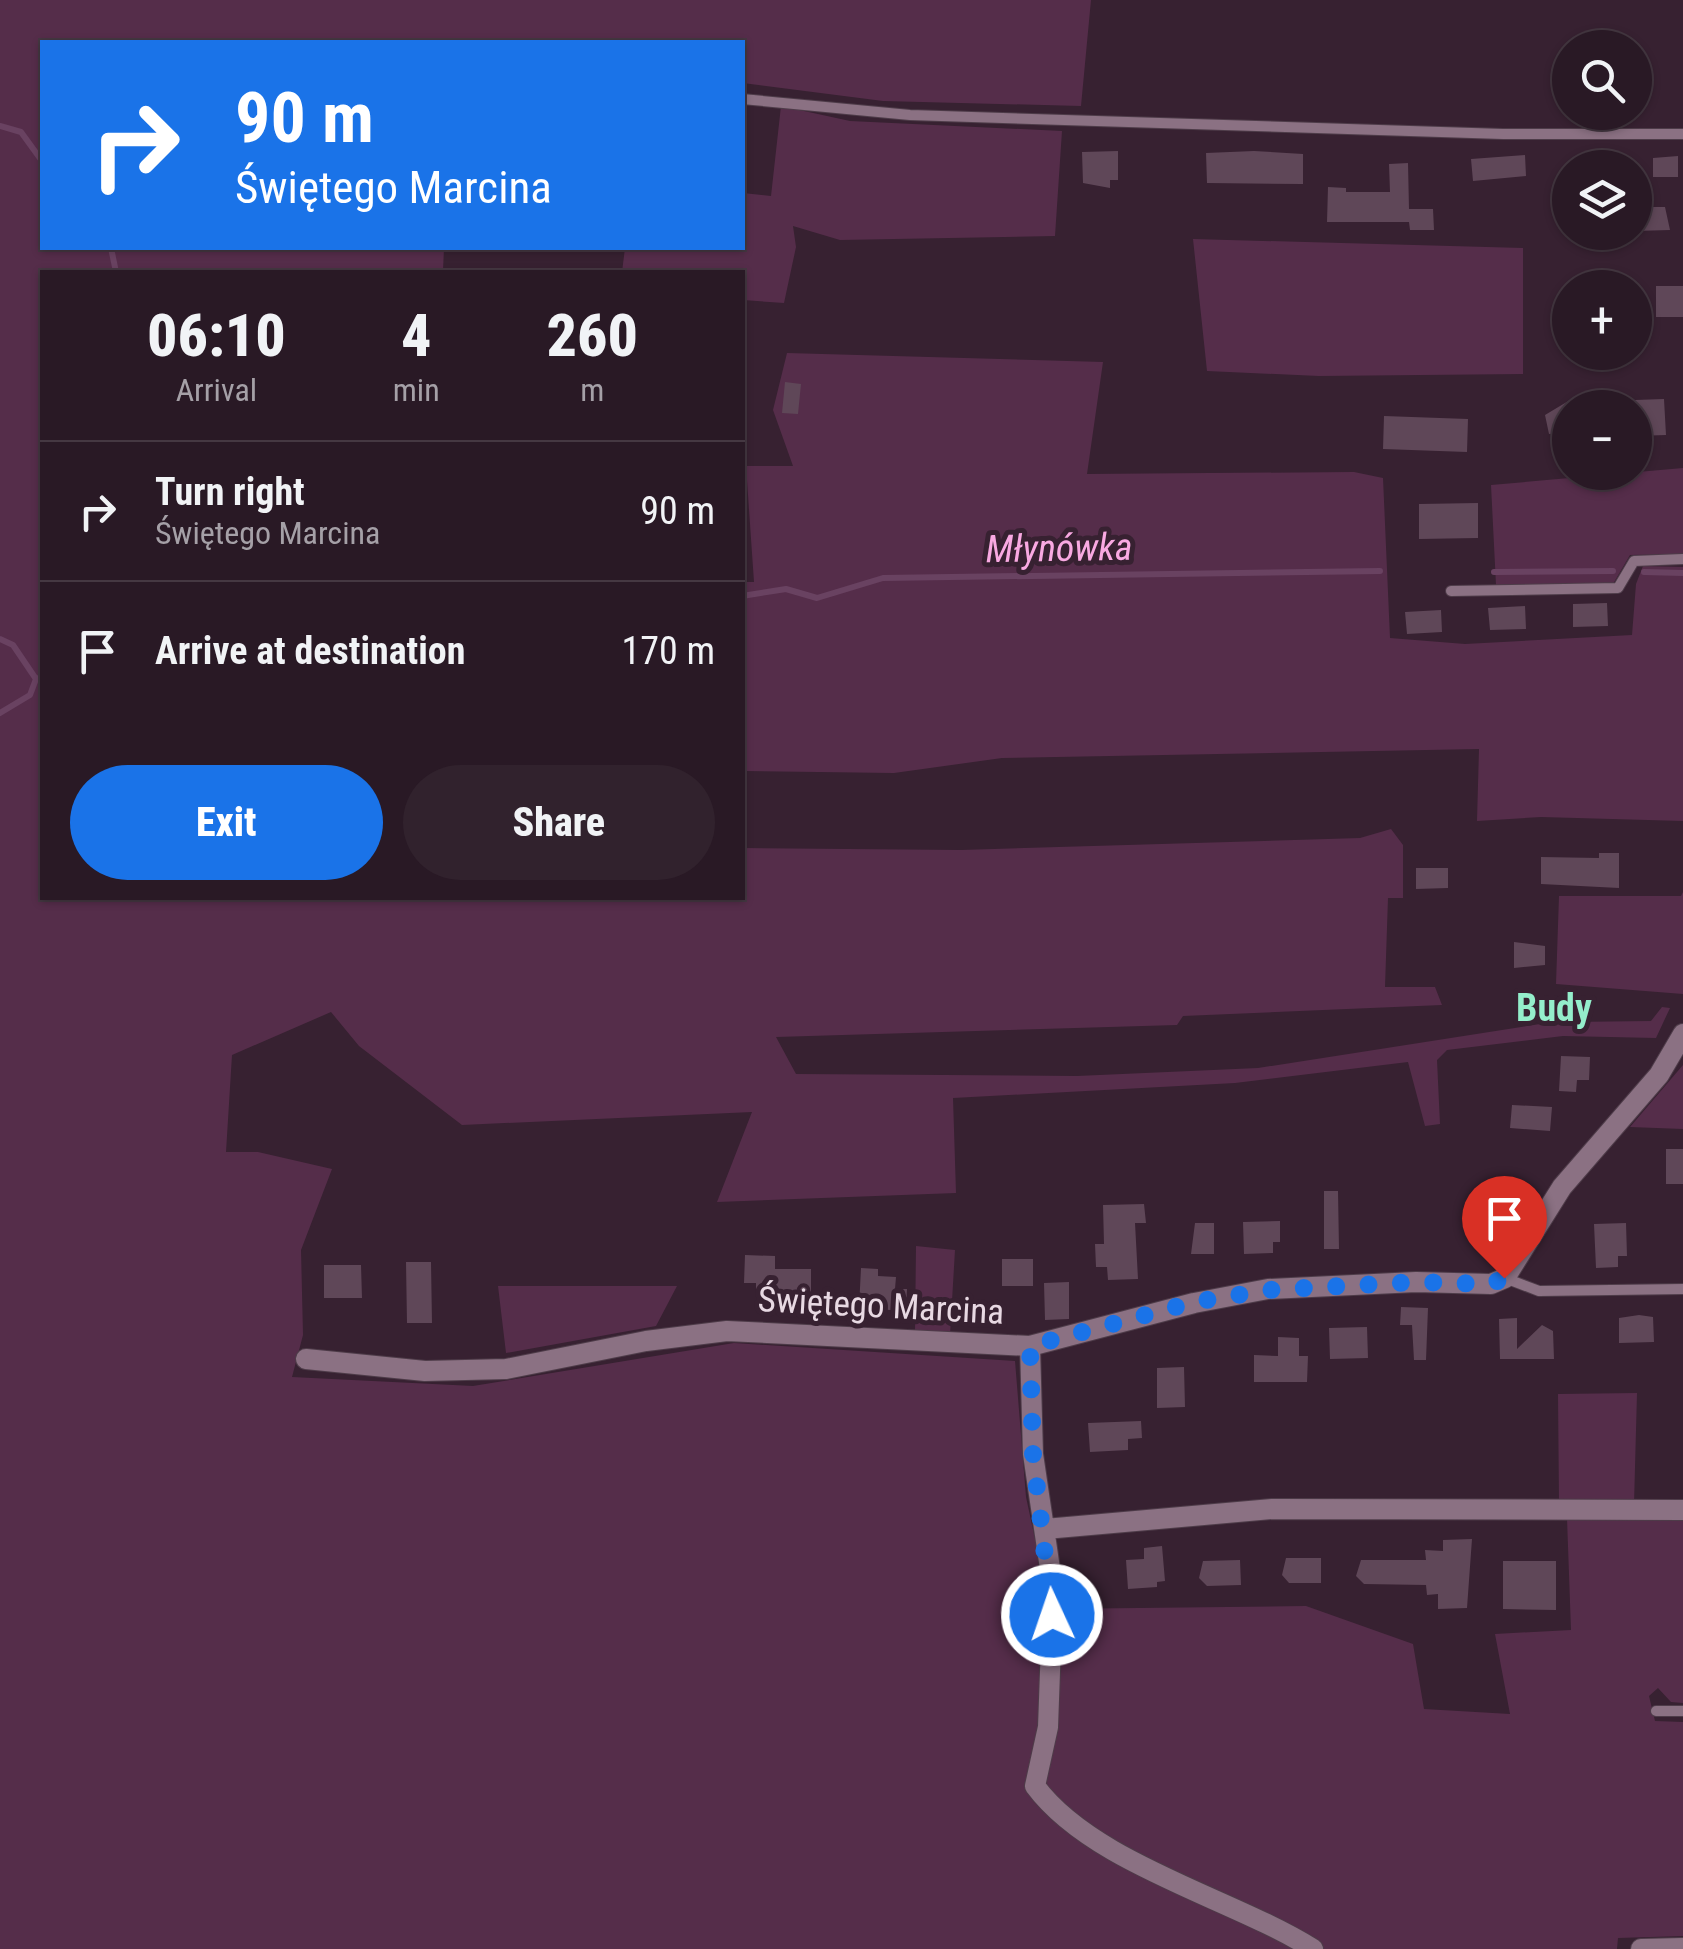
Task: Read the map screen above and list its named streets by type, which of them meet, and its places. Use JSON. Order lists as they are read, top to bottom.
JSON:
{
  "streets": {
    "street": ["Świętego Marcina"]
  },
  "districts": ["Budy"],
  "water": ["Młynówka"],
  "page": {
    "map_buttons": ["+", "−"],
    "turn": ["90 m", "Świętego Marcina"],
    "eta": [
      "06:10",
      "Arrival",
      "4",
      "min",
      "260",
      "m"
    ],
    "list": [
      {
        "name": "Turn right",
        "note": "Świętego Marcina",
        "value": "90 m"
      },
      {
        "name": "Arrive at destination",
        "value": "170 m"
      }
    ],
    "buttons": ["Exit", "Share"]
  }
}
